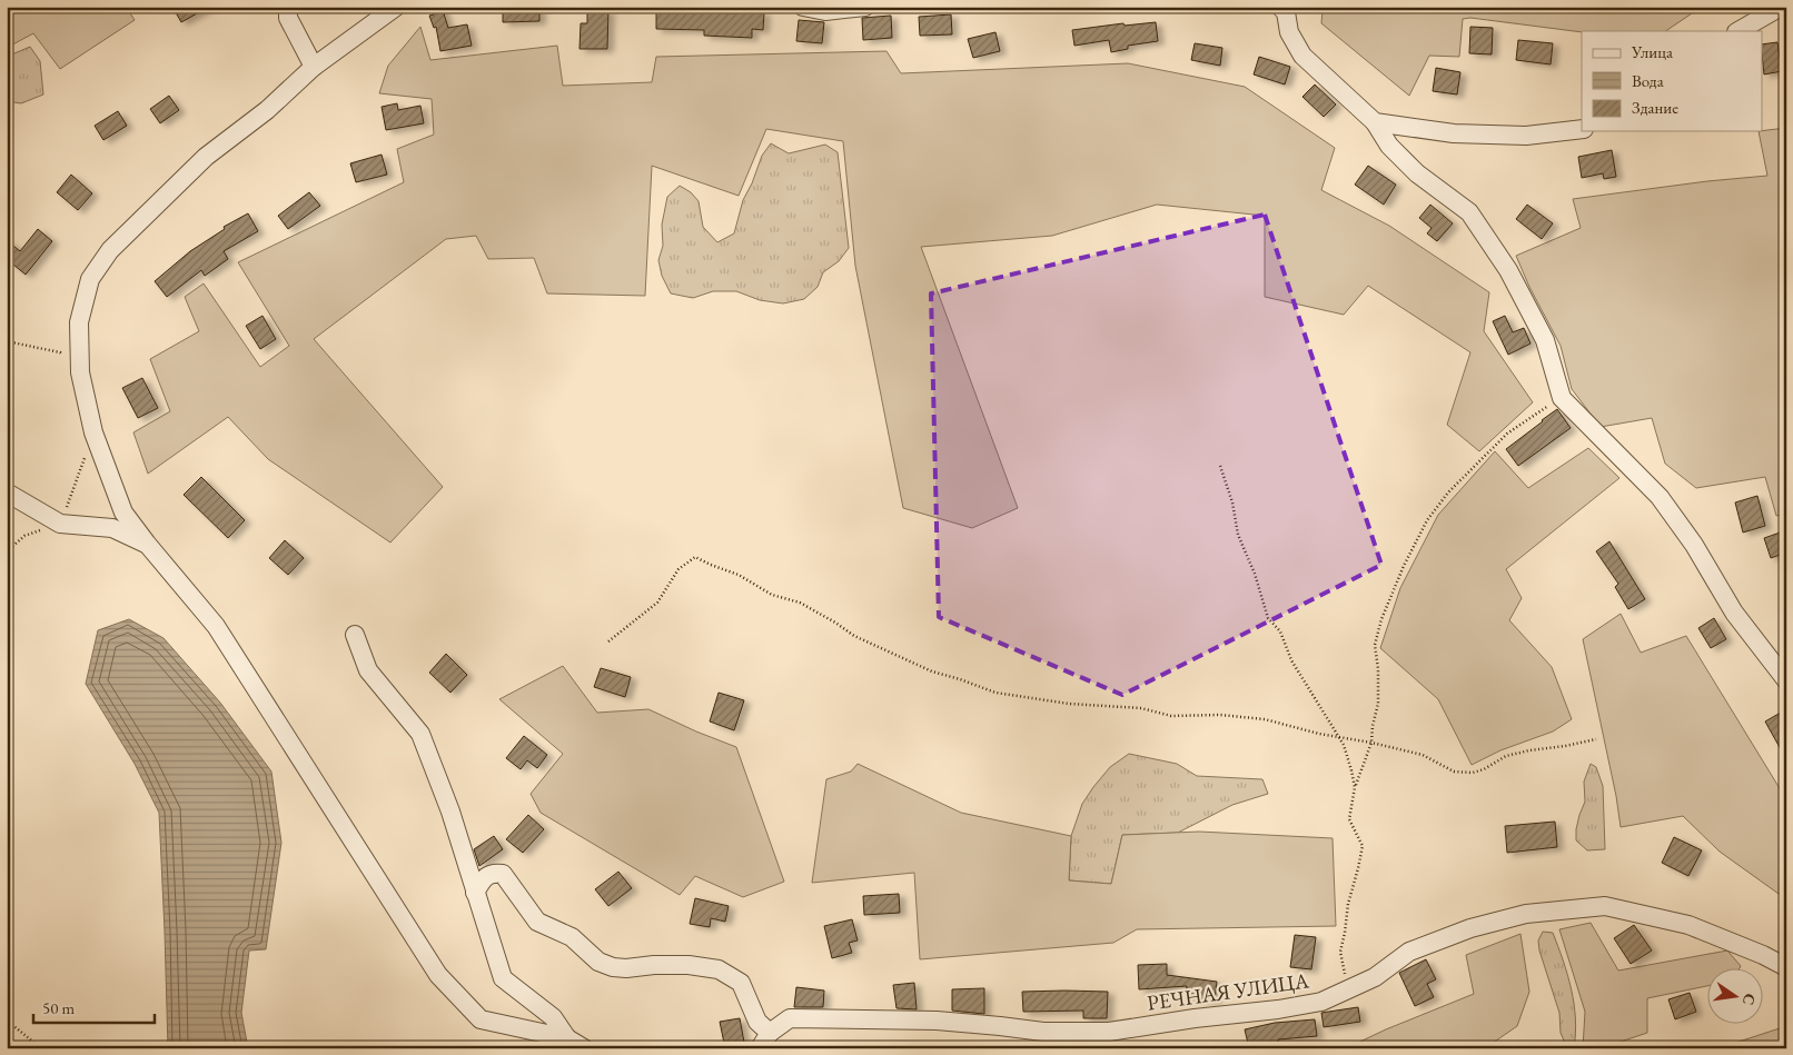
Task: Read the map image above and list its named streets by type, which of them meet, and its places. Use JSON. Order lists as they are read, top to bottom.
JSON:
{
  "streets": {
    "street": ["РЕЧНАЯ УЛИЦА"]
  },
  "legend": ["Улица", "Вода", "Здание"],
  "scale_bar": "50 m",
  "north": "right"
}
